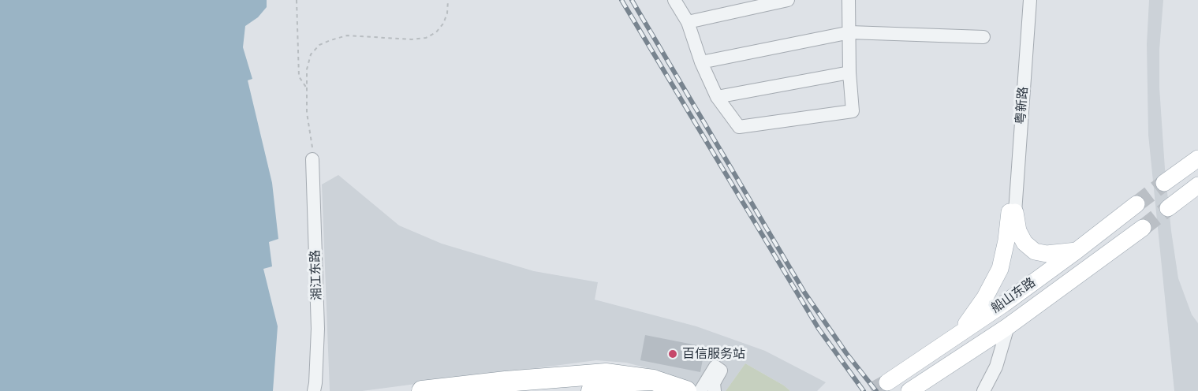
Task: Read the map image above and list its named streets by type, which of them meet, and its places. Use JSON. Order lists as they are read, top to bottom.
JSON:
{
  "streets": {
    "main road": ["船山东路"],
    "street": ["粤新路", "湘江东路"]
  },
  "places": ["百信服务站"]
}
